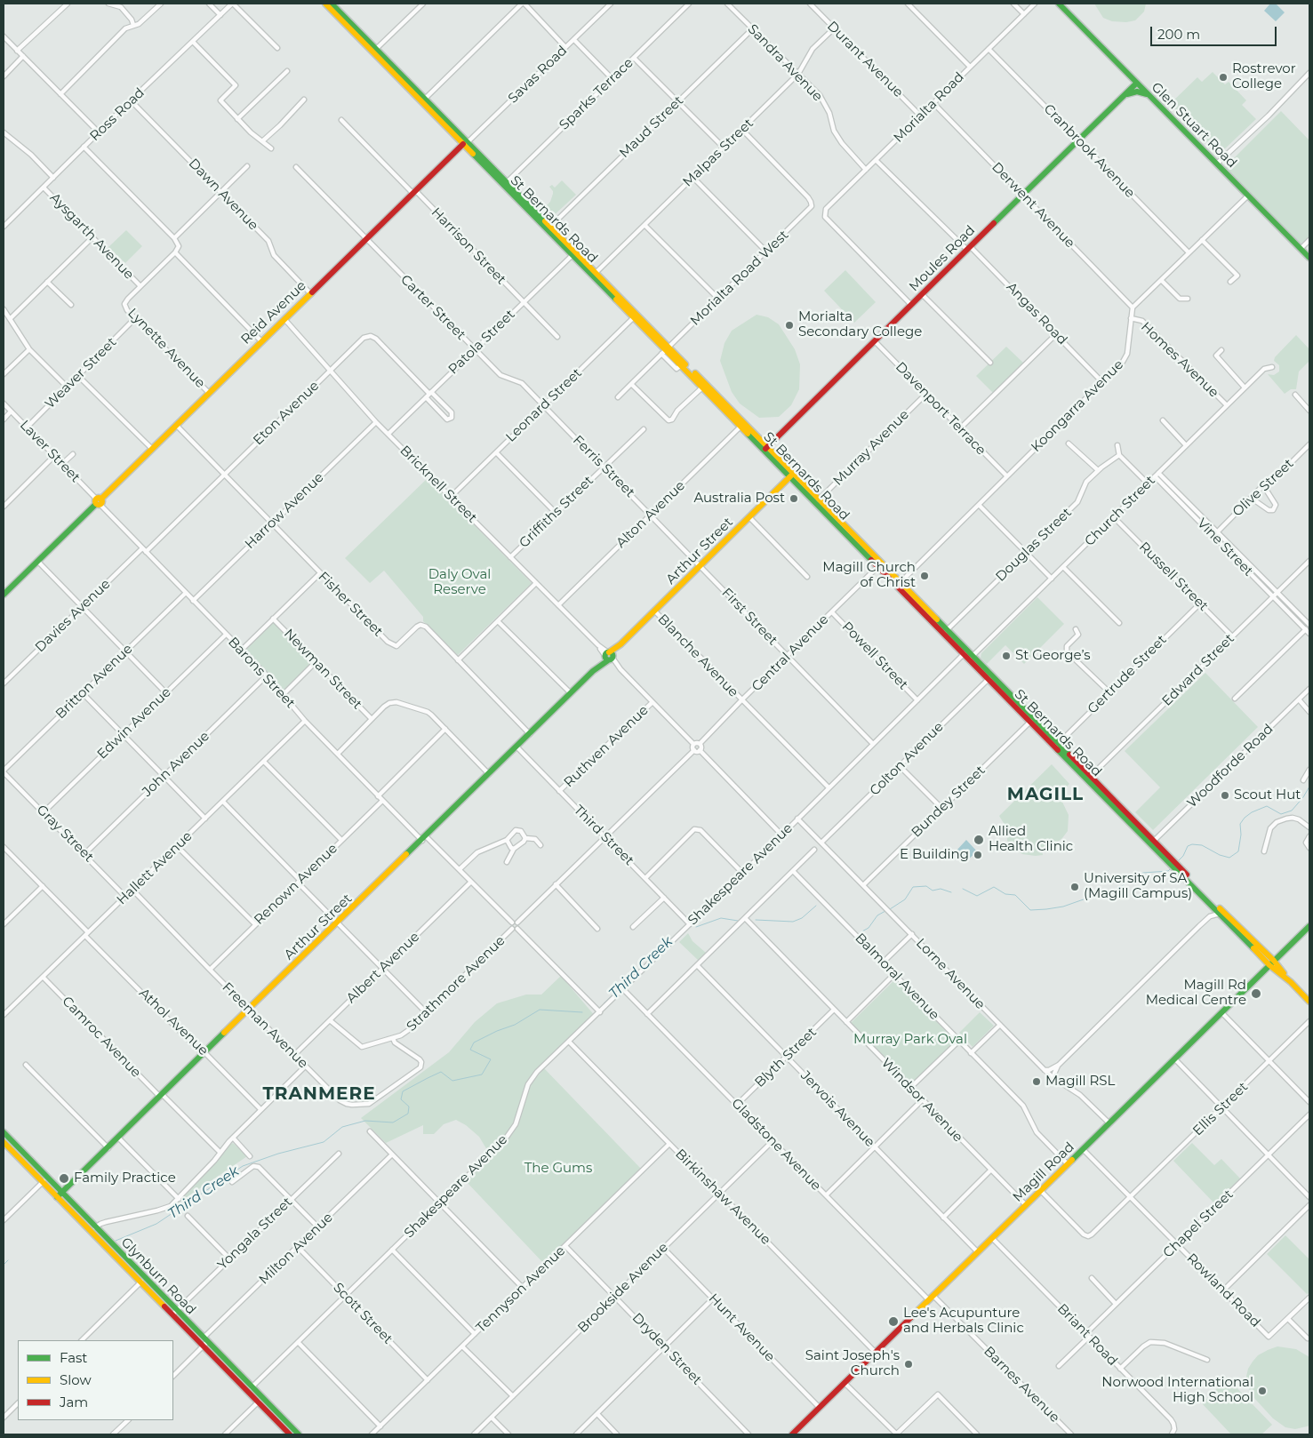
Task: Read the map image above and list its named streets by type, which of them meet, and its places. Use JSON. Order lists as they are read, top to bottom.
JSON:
{
  "streets": {
    "main road": [
      "Glen Stuart Road",
      "St Bernards Road",
      "Moules Road",
      "Reid Avenue",
      "Arthur Street",
      "Magill Road",
      "Glynburn Road"
    ],
    "street": [
      "Durant Avenue",
      "Sandra Avenue",
      "Savas Road",
      "Sparks Terrace",
      "Morialta Road",
      "Ross Road",
      "Maud Street",
      "Cranbrook Avenue",
      "Malpas Street",
      "Dawn Avenue",
      "Derwent Avenue",
      "Aysgarth Avenue",
      "Harrison Street",
      "Morialta Road West",
      "Carter Street",
      "Angas Road",
      "Patola Street",
      "Lynette Avenue",
      "Homes Avenue",
      "Weaver Street",
      "Leonard Street",
      "Koongarra Avenue",
      "Davenport Terrace",
      "Eton Avenue",
      "Murray Avenue",
      "Laver Street",
      "Ferris Street",
      "Bricknell Street",
      "Olive Street",
      "Harrow Avenue",
      "Church Street",
      "Griffiths Street",
      "Alton Avenue",
      "Douglas Street",
      "Vine Street",
      "Russell Street",
      "Fisher Street",
      "Davies Avenue",
      "First Street",
      "Central Avenue",
      "Blanche Avenue",
      "Powell Street",
      "Newman Street",
      "Edward Street",
      "Barons Street",
      "Gertrude Street",
      "Britton Avenue",
      "Edwin Avenue",
      "Ruthven Avenue",
      "Colton Avenue",
      "John Avenue",
      "Woodforde Road",
      "Bundey Street",
      "Gray Street",
      "Third Street",
      "Hallett Avenue",
      "Shakespeare Avenue",
      "Renown Avenue",
      "Albert Avenue",
      "Lorne Avenue",
      "Balmoral Avenue",
      "Strathmore Avenue",
      "Athol Avenue",
      "Freeman Avenue",
      "Camroc Avenue",
      "Blyth Street",
      "Windsor Avenue",
      "Jervois Avenue",
      "Ellis Street",
      "Gladstone Avenue",
      "Birkinshaw Avenue",
      "Chapel Street",
      "Yongala Street",
      "Milton Avenue",
      "Brookside Avenue",
      "Tennyson Avenue",
      "Rowland Road",
      "Scott Street",
      "Hunt Avenue",
      "Briant Road",
      "Dryden Street",
      "Barnes Avenue"
    ]
  },
  "crossings": [
    ["Durant Avenue", "Morialta Road"],
    ["Durant Avenue", "Malpas Street"],
    ["Sandra Avenue", "Morialta Road"],
    ["Sandra Avenue", "Maud Street"],
    ["Sandra Avenue", "Malpas Street"],
    ["Savas Road", "St Bernards Road"],
    ["Savas Road", "Reid Avenue"],
    ["Sparks Terrace", "St Bernards Road"],
    ["Morialta Road", "Cranbrook Avenue"],
    ["Morialta Road", "Derwent Avenue"],
    ["Morialta Road", "Moules Road"],
    ["Morialta Road", "Angas Road"],
    ["Ross Road", "Dawn Avenue"],
    ["Ross Road", "Aysgarth Avenue"],
    ["Glen Stuart Road", "Moules Road"],
    ["Maud Street", "St Bernards Road"],
    ["Cranbrook Avenue", "Moules Road"],
    ["Malpas Street", "St Bernards Road"],
    ["Malpas Street", "Morialta Road West"],
    ["Dawn Avenue", "Reid Avenue"],
    ["Derwent Avenue", "Moules Road"],
    ["Derwent Avenue", "Koongarra Avenue"],
    ["St Bernards Road", "Moules Road"],
    ["St Bernards Road", "Morialta Road West"],
    ["St Bernards Road", "Reid Avenue"],
    ["St Bernards Road", "Patola Street"],
    ["St Bernards Road", "Leonard Street"],
    ["St Bernards Road", "Koongarra Avenue"],
    ["St Bernards Road", "Murray Avenue"],
    ["St Bernards Road", "Church Street"],
    ["St Bernards Road", "Alton Avenue"],
    ["St Bernards Road", "Douglas Street"],
    ["St Bernards Road", "Arthur Street"],
    ["St Bernards Road", "Central Avenue"],
    ["St Bernards Road", "Edward Street"],
    ["St Bernards Road", "Gertrude Street"],
    ["St Bernards Road", "Colton Avenue"],
    ["St Bernards Road", "Woodforde Road"],
    ["St Bernards Road", "Bundey Street"],
    ["St Bernards Road", "Shakespeare Avenue"],
    ["St Bernards Road", "Magill Road"],
    ["Aysgarth Avenue", "Lynette Avenue"],
    ["Harrison Street", "Reid Avenue"],
    ["Harrison Street", "Patola Street"],
    ["Moules Road", "Angas Road"],
    ["Moules Road", "Davenport Terrace"],
    ["Carter Street", "Reid Avenue"],
    ["Carter Street", "Patola Street"],
    ["Carter Street", "Ferris Street"],
    ["Reid Avenue", "Lynette Avenue"],
    ["Reid Avenue", "Laver Street"],
    ["Reid Avenue", "Bricknell Street"],
    ["Reid Avenue", "Fisher Street"],
    ["Reid Avenue", "Barons Street"],
    ["Angas Road", "Koongarra Avenue"],
    ["Patola Street", "Eton Avenue"],
    ["Patola Street", "Bricknell Street"],
    ["Lynette Avenue", "Weaver Street"],
    ["Homes Avenue", "Koongarra Avenue"],
    ["Homes Avenue", "Church Street"],
    ["Weaver Street", "Laver Street"],
    ["Leonard Street", "Ferris Street"],
    ["Leonard Street", "Bricknell Street"],
    ["Koongarra Avenue", "Davenport Terrace"],
    ["Davenport Terrace", "Murray Avenue"],
    ["Eton Avenue", "Bricknell Street"],
    ["Eton Avenue", "Fisher Street"],
    ["Eton Avenue", "Davies Avenue"],
    ["Eton Avenue", "Barons Street"],
    ["Laver Street", "Barons Street"],
    ["Ferris Street", "Griffiths Street"],
    ["Ferris Street", "Alton Avenue"],
    ["Ferris Street", "Arthur Street"],
    ["Ferris Street", "First Street"],
    ["Bricknell Street", "Harrow Avenue"],
    ["Bricknell Street", "Griffiths Street"],
    ["Bricknell Street", "Alton Avenue"],
    ["Bricknell Street", "Arthur Street"],
    ["Bricknell Street", "Central Avenue"],
    ["Bricknell Street", "Ruthven Avenue"],
    ["Olive Street", "Vine Street"],
    ["Harrow Avenue", "Fisher Street"],
    ["Harrow Avenue", "Barons Street"],
    ["Church Street", "Vine Street"],
    ["Church Street", "Russell Street"],
    ["Vine Street", "Edward Street"],
    ["Arthur Street", "Fisher Street"],
    ["Arthur Street", "First Street"],
    ["Arthur Street", "Blanche Avenue"],
    ["Arthur Street", "Barons Street"],
    ["Arthur Street", "Third Street"],
    ["Arthur Street", "Athol Avenue"],
    ["Arthur Street", "Freeman Avenue"],
    ["Arthur Street", "Camroc Avenue"],
    ["Arthur Street", "Glynburn Road"],
    ["Russell Street", "Edward Street"],
    ["Russell Street", "Gertrude Street"],
    ["Davies Avenue", "Barons Street"],
    ["First Street", "Central Avenue"],
    ["First Street", "Shakespeare Avenue"],
    ["Central Avenue", "Blanche Avenue"],
    ["Central Avenue", "Powell Street"],
    ["Blanche Avenue", "Shakespeare Avenue"],
    ["Powell Street", "Shakespeare Avenue"],
    ["Barons Street", "Britton Avenue"],
    ["Barons Street", "Edwin Avenue"],
    ["Barons Street", "John Avenue"],
    ["Barons Street", "Hallett Avenue"],
    ["Barons Street", "Renown Avenue"],
    ["Barons Street", "Albert Avenue"],
    ["Britton Avenue", "Gray Street"],
    ["Edwin Avenue", "Gray Street"],
    ["Ruthven Avenue", "Third Street"],
    ["Colton Avenue", "Lorne Avenue"],
    ["John Avenue", "Gray Street"],
    ["Bundey Street", "Lorne Avenue"],
    ["Gray Street", "Hallett Avenue"],
    ["Third Street", "Shakespeare Avenue"],
    ["Hallett Avenue", "Athol Avenue"],
    ["Hallett Avenue", "Freeman Avenue"],
    ["Hallett Avenue", "Camroc Avenue"],
    ["Shakespeare Avenue", "Lorne Avenue"],
    ["Shakespeare Avenue", "Gladstone Avenue"],
    ["Shakespeare Avenue", "Birkinshaw Avenue"],
    ["Shakespeare Avenue", "Glynburn Road"],
    ["Shakespeare Avenue", "Scott Street"],
    ["Renown Avenue", "Freeman Avenue"],
    ["Albert Avenue", "Strathmore Avenue"],
    ["Albert Avenue", "Freeman Avenue"],
    ["Lorne Avenue", "Magill Road"],
    ["Balmoral Avenue", "Magill Road"],
    ["Strathmore Avenue", "Freeman Avenue"],
    ["Blyth Street", "Windsor Avenue"],
    ["Blyth Street", "Jervois Avenue"],
    ["Blyth Street", "Gladstone Avenue"],
    ["Windsor Avenue", "Magill Road"],
    ["Jervois Avenue", "Magill Road"],
    ["Ellis Street", "Magill Road"],
    ["Ellis Street", "Rowland Road"],
    ["Gladstone Avenue", "Magill Road"],
    ["Gladstone Avenue", "Brookside Avenue"],
    ["Gladstone Avenue", "Barnes Avenue"],
    ["Magill Road", "Birkinshaw Avenue"],
    ["Magill Road", "Rowland Road"],
    ["Magill Road", "Hunt Avenue"],
    ["Magill Road", "Briant Road"],
    ["Magill Road", "Barnes Avenue"],
    ["Birkinshaw Avenue", "Brookside Avenue"],
    ["Birkinshaw Avenue", "Tennyson Avenue"],
    ["Chapel Street", "Rowland Road"],
    ["Chapel Street", "Briant Road"],
    ["Yongala Street", "Glynburn Road"],
    ["Milton Avenue", "Glynburn Road"],
    ["Milton Avenue", "Scott Street"],
    ["Brookside Avenue", "Hunt Avenue"],
    ["Brookside Avenue", "Dryden Street"],
    ["Tennyson Avenue", "Scott Street"],
    ["Tennyson Avenue", "Dryden Street"]
  ],
  "districts": ["MAGILL", "TRANMERE"],
  "water": ["Third Creek"],
  "parks": ["Daly Oval Reserve", "Murray Park Oval", "The Gums"],
  "places": [
    "Rostrevor College",
    "Morialta Secondary College",
    "Australia Post",
    "Magill Church of Christ",
    "St George’s",
    "Scout Hut",
    "Allied Health Clinic",
    "E Building",
    "University of SA (Magill Campus)",
    "Magill Rd Medical Centre",
    "Magill RSL",
    "Family Practice",
    "Lee's Acupunture and Herbals Clinic",
    "Saint Joseph's Church",
    "Norwood International High School"
  ],
  "legend": ["Fast", "Slow", "Jam"],
  "scale_bar": "200 m"
}
